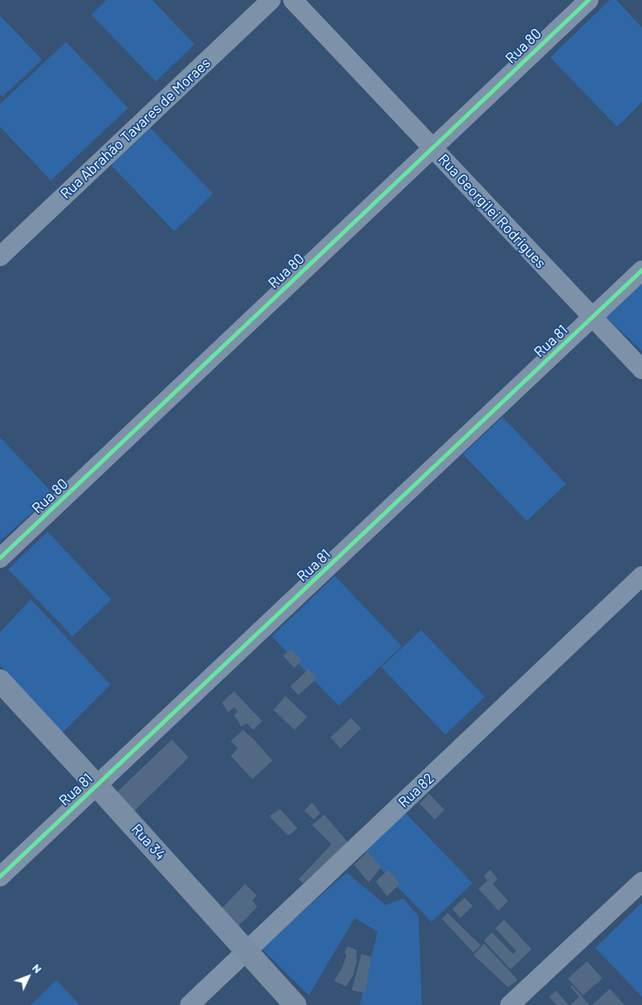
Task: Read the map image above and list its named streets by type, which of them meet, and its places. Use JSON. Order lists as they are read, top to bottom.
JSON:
{
  "streets": {
    "street": [
      "Rua 80",
      "Rua Abrahão Tavares de Moraes",
      "Rua Georgilei Rodrigues",
      "Rua 81",
      "Rua 82",
      "Rua 34"
    ]
  },
  "crossings": [
    ["Rua 80", "Rua Georgilei Rodrigues"],
    ["Rua Georgilei Rodrigues", "Rua 81"],
    ["Rua 81", "Rua 34"],
    ["Rua 82", "Rua 34"]
  ],
  "north": "top right"
}
